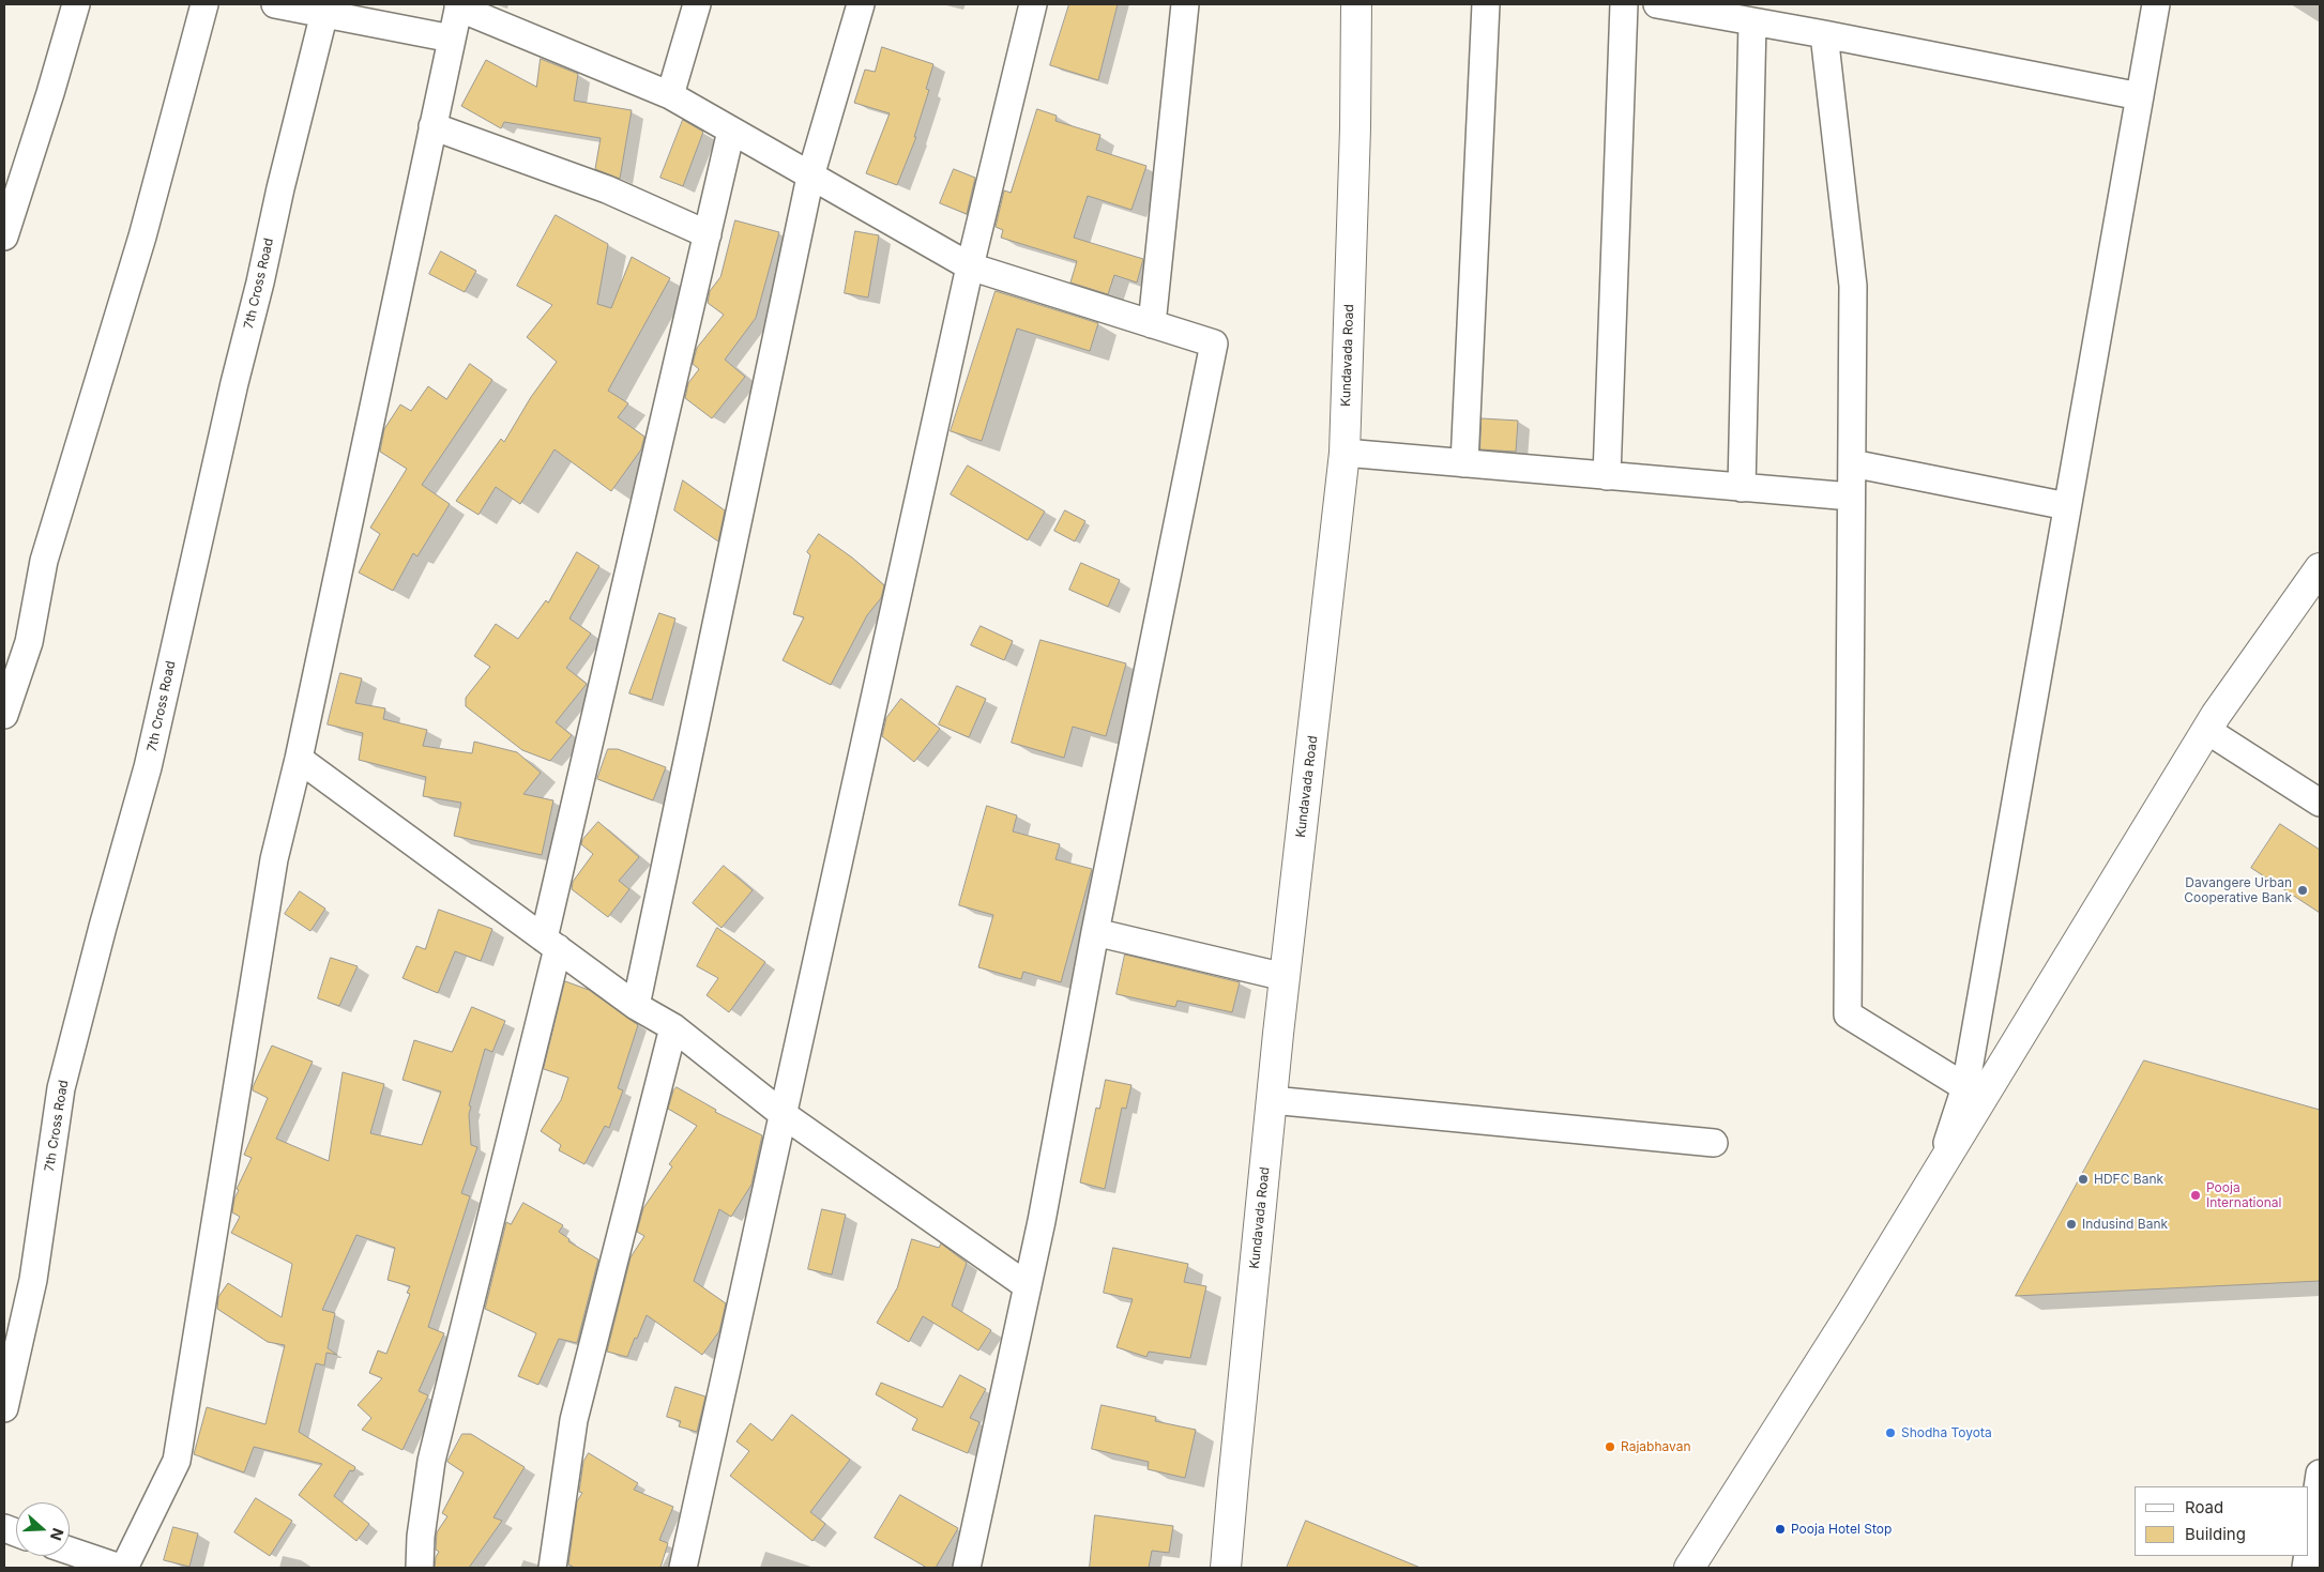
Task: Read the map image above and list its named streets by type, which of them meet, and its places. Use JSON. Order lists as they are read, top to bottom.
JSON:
{
  "streets": {
    "street": ["7th Cross Road", "Kundavada Road"]
  },
  "places": [
    "Davangere Urban Cooperative Bank",
    "HDFC Bank",
    "Pooja International",
    "Indusind Bank",
    "Shodha Toyota",
    "Rajabhavan",
    "Pooja Hotel Stop"
  ],
  "legend": ["Road", "Building"],
  "north": "right"
}
